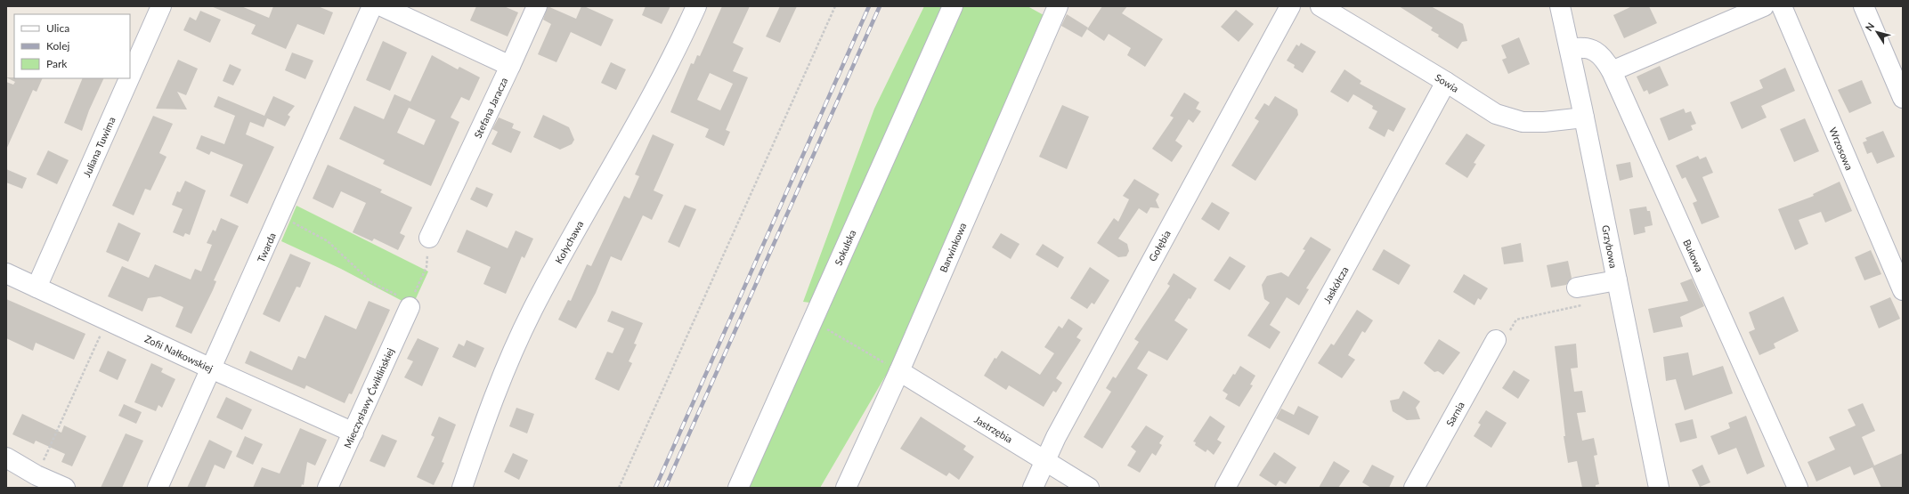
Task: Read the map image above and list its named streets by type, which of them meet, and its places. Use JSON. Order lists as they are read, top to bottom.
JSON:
{
  "streets": {
    "street": [
      "Sowia",
      "Stefana Jaracza",
      "Juliana Tuwima",
      "Wrzosowa",
      "Kołychawa",
      "Gołębia",
      "Grzybowa",
      "Twarda",
      "Sokulska",
      "Barwinkowa",
      "Bukowa",
      "Jaskółcza",
      "Zofii Nałkowskiej",
      "Mieczysławy Ćwiklińskiej",
      "Sarnia",
      "Jastrzębia"
    ]
  },
  "crossings": [
    ["Sowia", "Grzybowa"],
    ["Sowia", "Jaskółcza"],
    ["Stefana Jaracza", "Twarda"],
    ["Juliana Tuwima", "Zofii Nałkowskiej"],
    ["Gołębia", "Jastrzębia"],
    ["Grzybowa", "Bukowa"],
    ["Twarda", "Zofii Nałkowskiej"],
    ["Barwinkowa", "Jastrzębia"],
    ["Zofii Nałkowskiej", "Mieczysławy Ćwiklińskiej"]
  ],
  "legend": ["Ulica", "Kolej", "Park"],
  "north": "top left"
}
